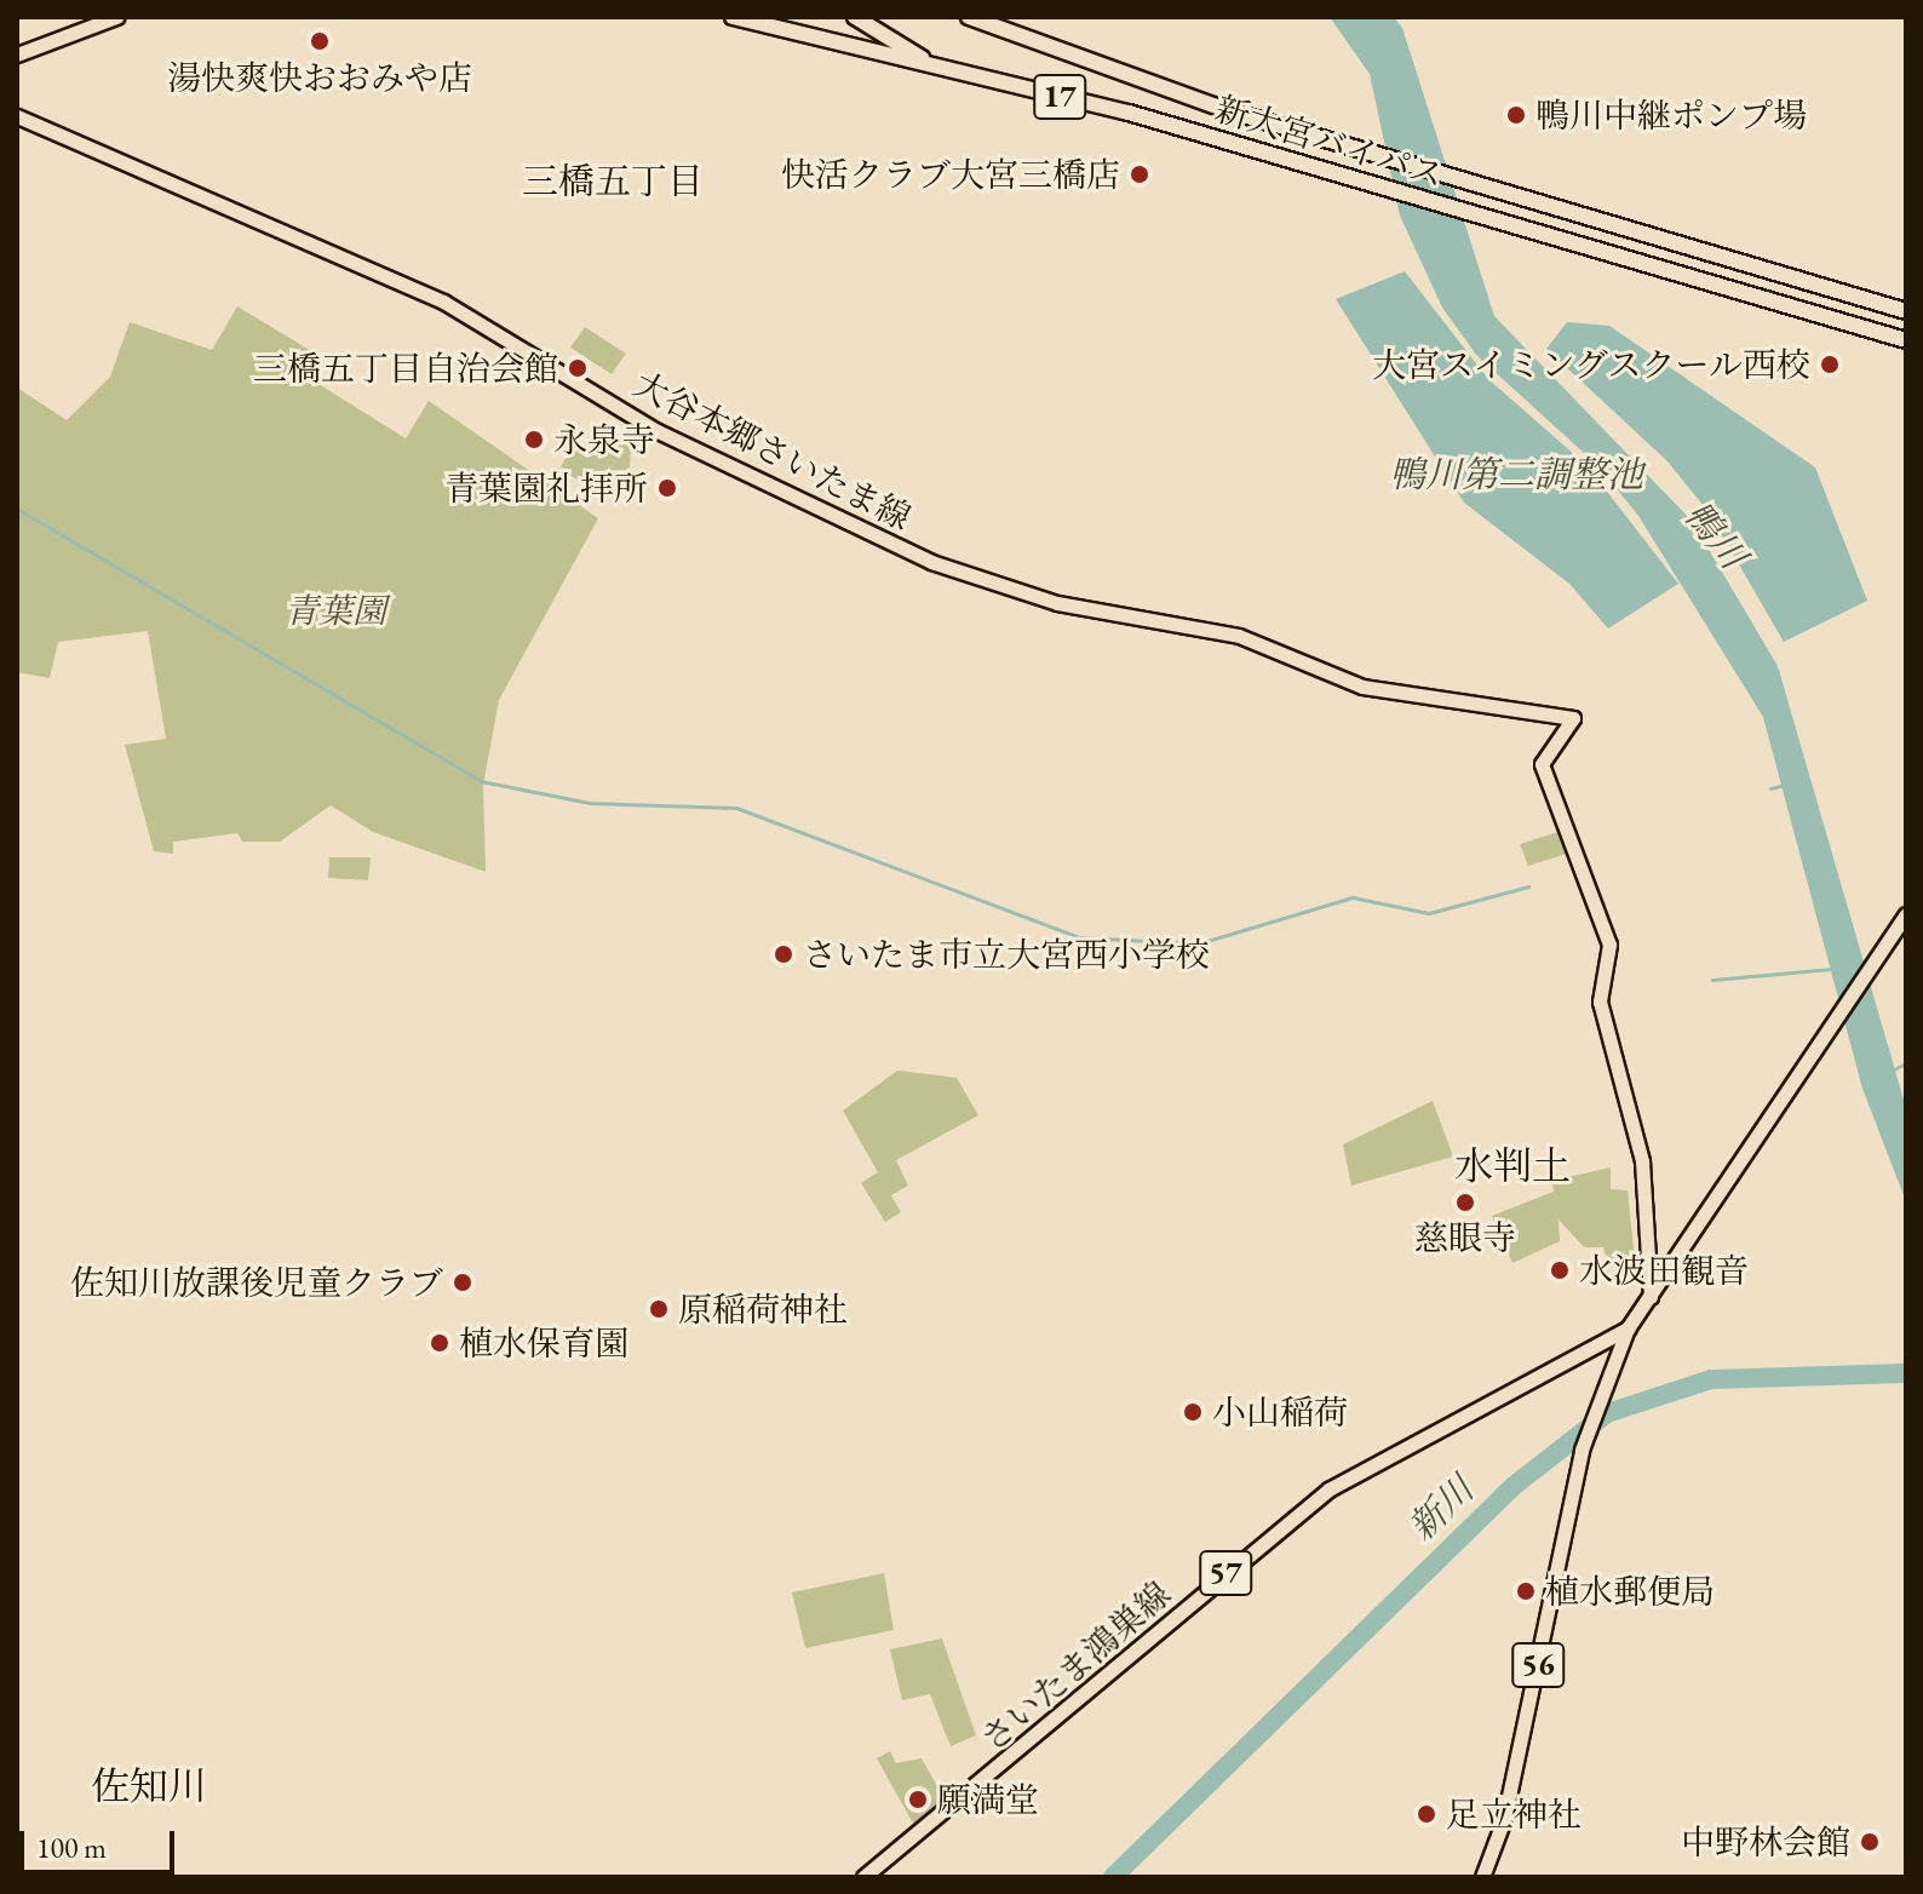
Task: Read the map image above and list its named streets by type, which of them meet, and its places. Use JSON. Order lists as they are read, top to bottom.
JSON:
{
  "streets": {
    "highway": ["17", "新大宮バイパス"],
    "main road": [
      "大谷本郷さいたま線",
      "57",
      "56",
      "さいたま鴻巣線"
    ]
  },
  "crossings": [
    ["大谷本郷さいたま線", "56"],
    ["56", "さいたま鴻巣線"]
  ],
  "districts": ["三橋五丁目", "水判土", "佐知川"],
  "water": ["鴨川第二調整池", "鴨川", "新川"],
  "parks": ["青葉園"],
  "places": [
    "湯快爽快おおみや店",
    "鴨川中継ポンプ場",
    "快活クラブ大宮三橋店",
    "大宮スイミングスクール西校",
    "三橋五丁目自治会館",
    "永泉寺",
    "青葉園礼拝所",
    "さいたま市立大宮西小学校",
    "慈眼寺",
    "水波田観音",
    "佐知川放課後児童クラブ",
    "原稲荷神社",
    "植水保育園",
    "小山稲荷",
    "植水郵便局",
    "願満堂",
    "足立神社",
    "中野林会館"
  ],
  "scale_bar": "100 m"
}
